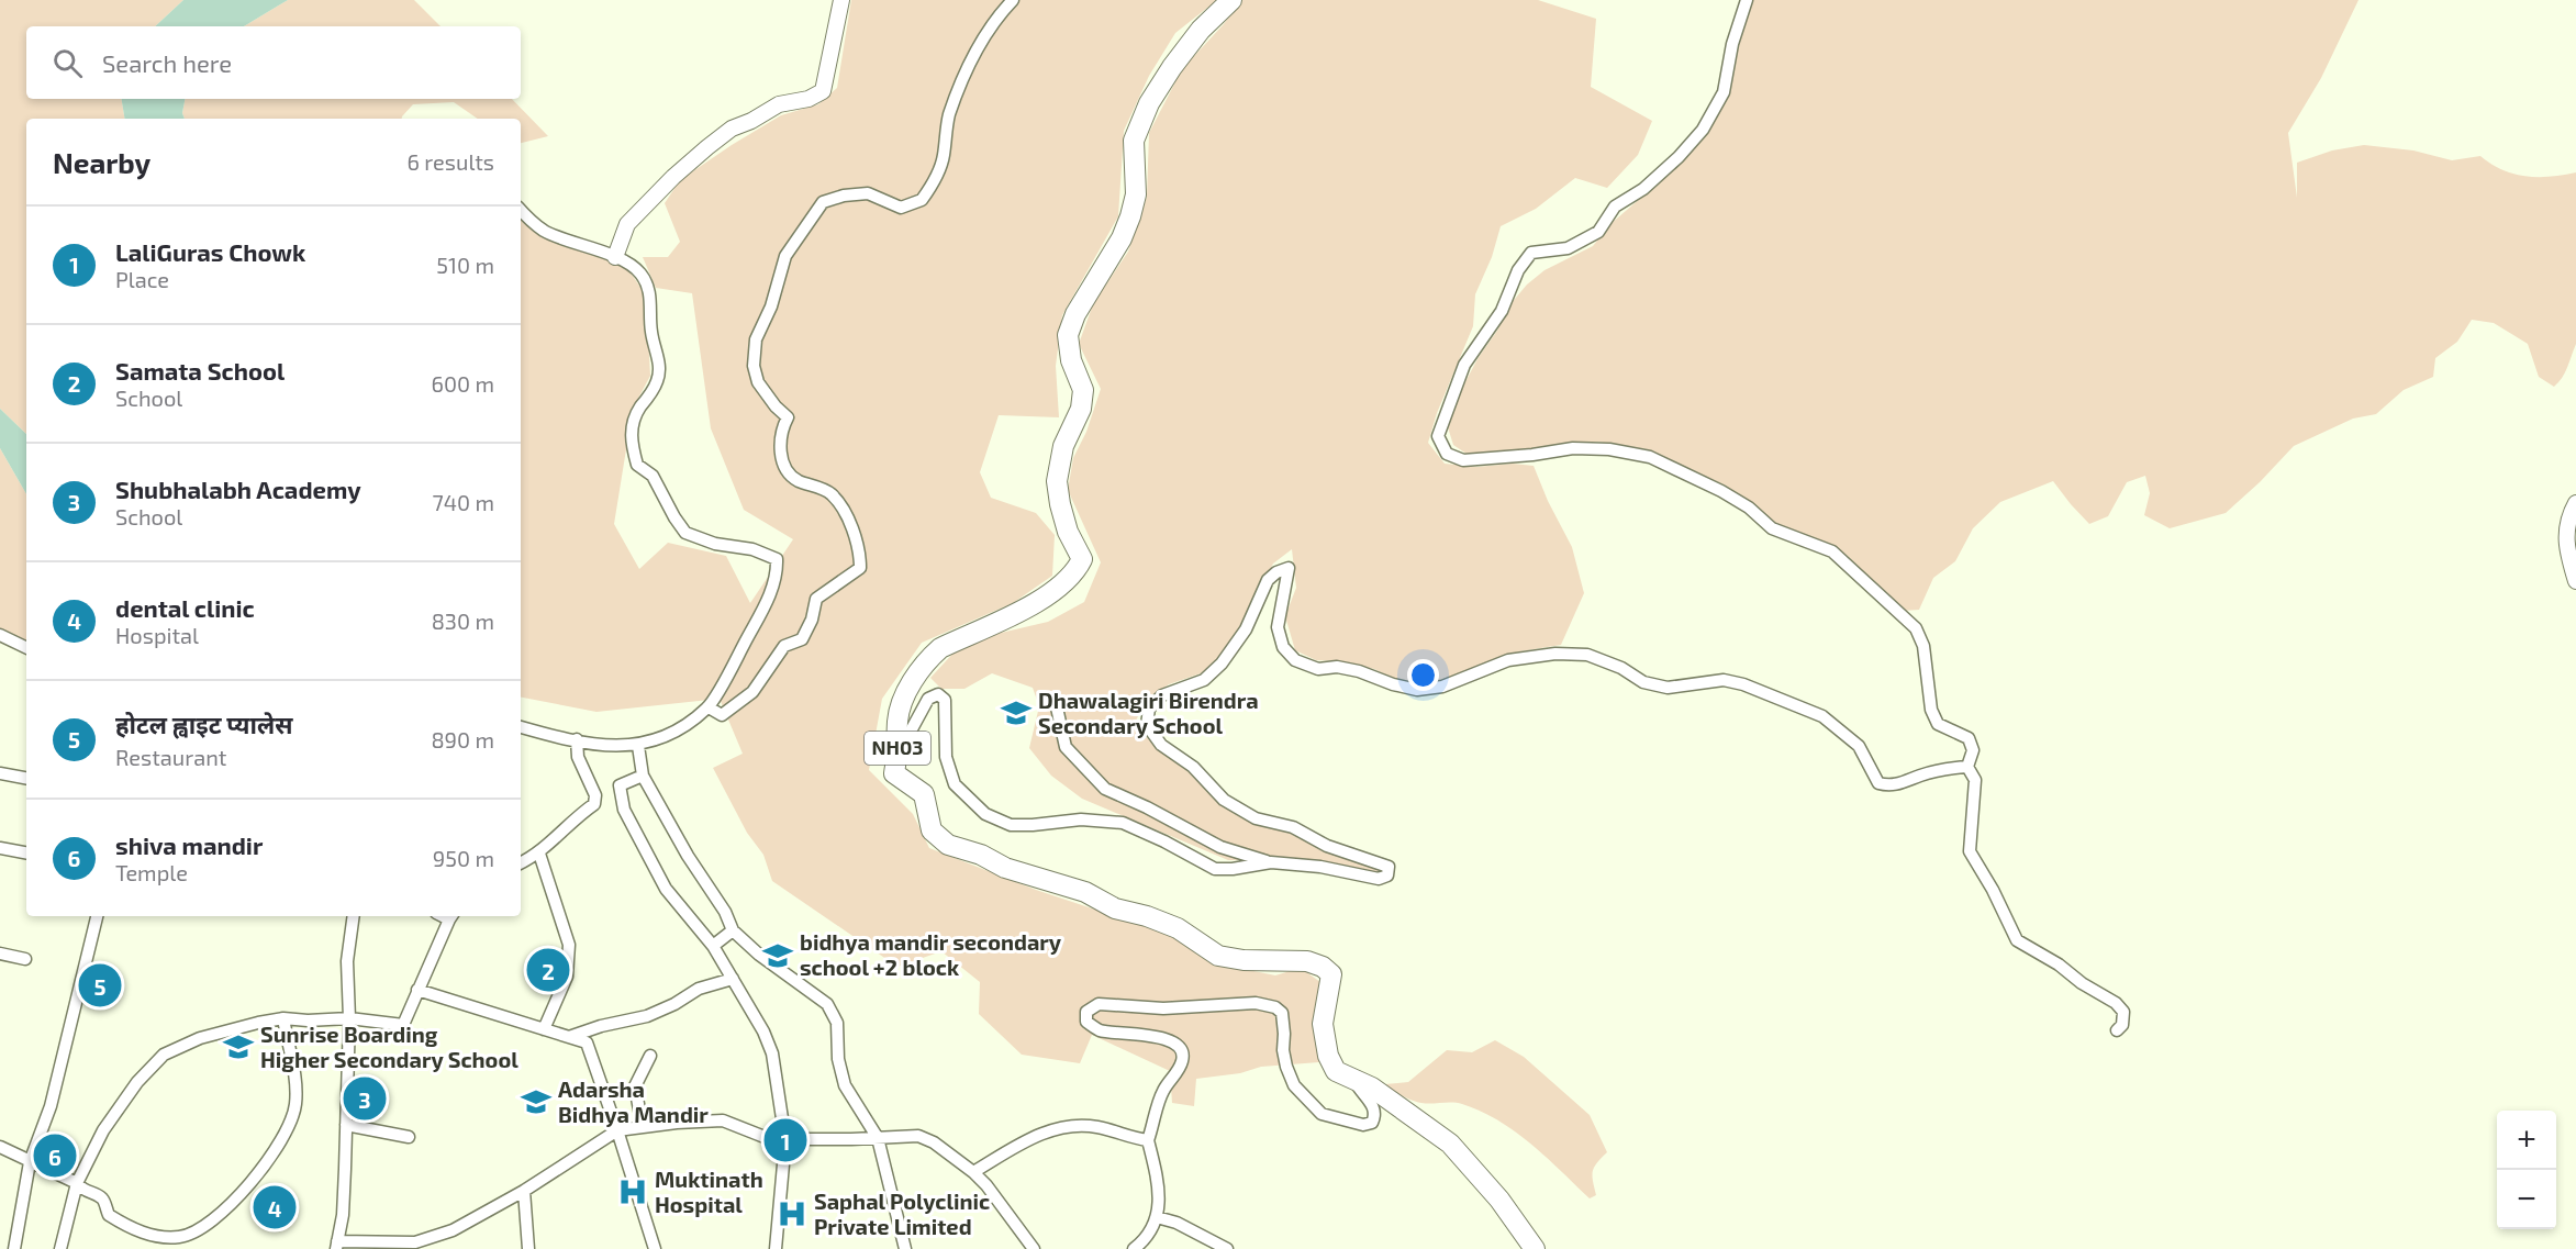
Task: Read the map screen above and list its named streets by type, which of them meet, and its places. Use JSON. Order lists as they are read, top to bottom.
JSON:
{
  "streets": {
    "main road": ["NH03"]
  },
  "places": {
    "school or university": [
      "Dhawalagiri Birendra Secondary School",
      "bidhya mandir secondary school +2 block",
      "Sunrise Boarding Higher Secondary School",
      "Adarsha Bidhya Mandir"
    ],
    "hospital": ["Muktinath Hospital", "Saphal Polyclinic Private Limited"]
  },
  "page": {
    "search": "Search here",
    "heading": ["Nearby", "6 results"],
    "list": [
      {
        "mark": "1",
        "name": "LaliGuras Chowk",
        "note": "Place",
        "value": "510 m"
      },
      {
        "mark": "2",
        "name": "Samata School",
        "note": "School",
        "value": "600 m"
      },
      {
        "mark": "3",
        "name": "Shubhalabh Academy",
        "note": "School",
        "value": "740 m"
      },
      {
        "mark": "4",
        "name": "dental clinic",
        "note": "Hospital",
        "value": "830 m"
      },
      {
        "mark": "5",
        "name": "होटल ह्वाइट प्यालेस",
        "note": "Restaurant",
        "value": "890 m"
      },
      {
        "mark": "6",
        "name": "shiva mandir",
        "note": "Temple",
        "value": "950 m"
      }
    ],
    "pins": [
      "2",
      "5",
      "3",
      "1",
      "6",
      "4"
    ],
    "map_buttons": ["+", "−"]
  }
}
